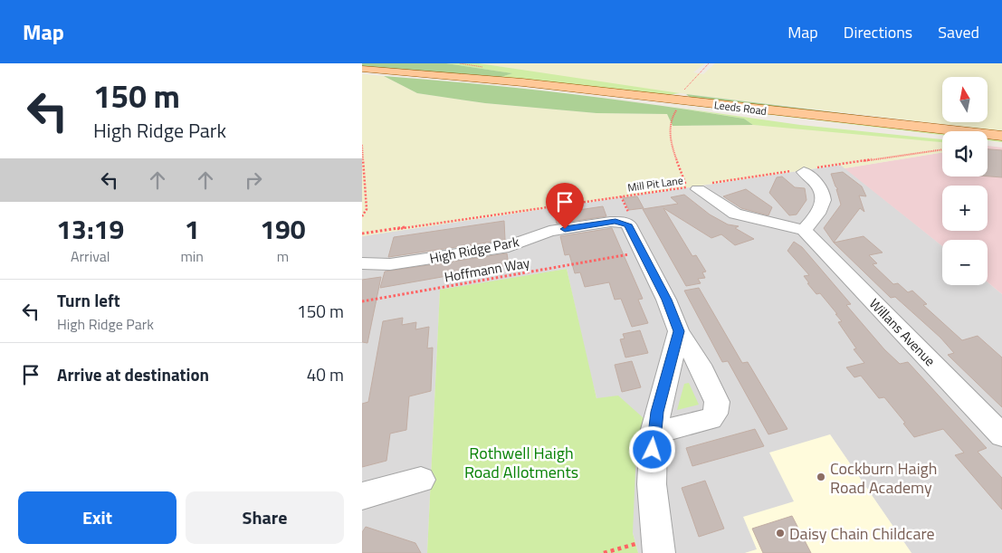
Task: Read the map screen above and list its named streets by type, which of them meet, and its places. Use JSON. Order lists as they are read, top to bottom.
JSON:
{
  "streets": {
    "main road": ["Leeds Road"],
    "street": ["High Ridge Park", "Willans Avenue"],
    "path": ["Mill Pit Lane", "Hoffmann Way"]
  },
  "crossings": [
    ["High Ridge Park", "Hoffmann Way"]
  ],
  "parks": ["Rothwell Haigh Road Allotments"],
  "places": ["Cockburn Haigh Road Academy", "Daisy Chain Childcare"],
  "north": "top",
  "page": {
    "header": "Map",
    "nav": ["Map", "Directions", "Saved"],
    "turn": ["150 m", "High Ridge Park"],
    "map_buttons": ["+", "−"],
    "eta": [
      "13:19",
      "Arrival",
      "1",
      "min",
      "190",
      "m"
    ],
    "list": [
      {
        "name": "Turn left",
        "note": "High Ridge Park",
        "value": "150 m"
      },
      {
        "name": "Arrive at destination",
        "value": "40 m"
      }
    ],
    "buttons": ["Exit", "Share"]
  }
}
